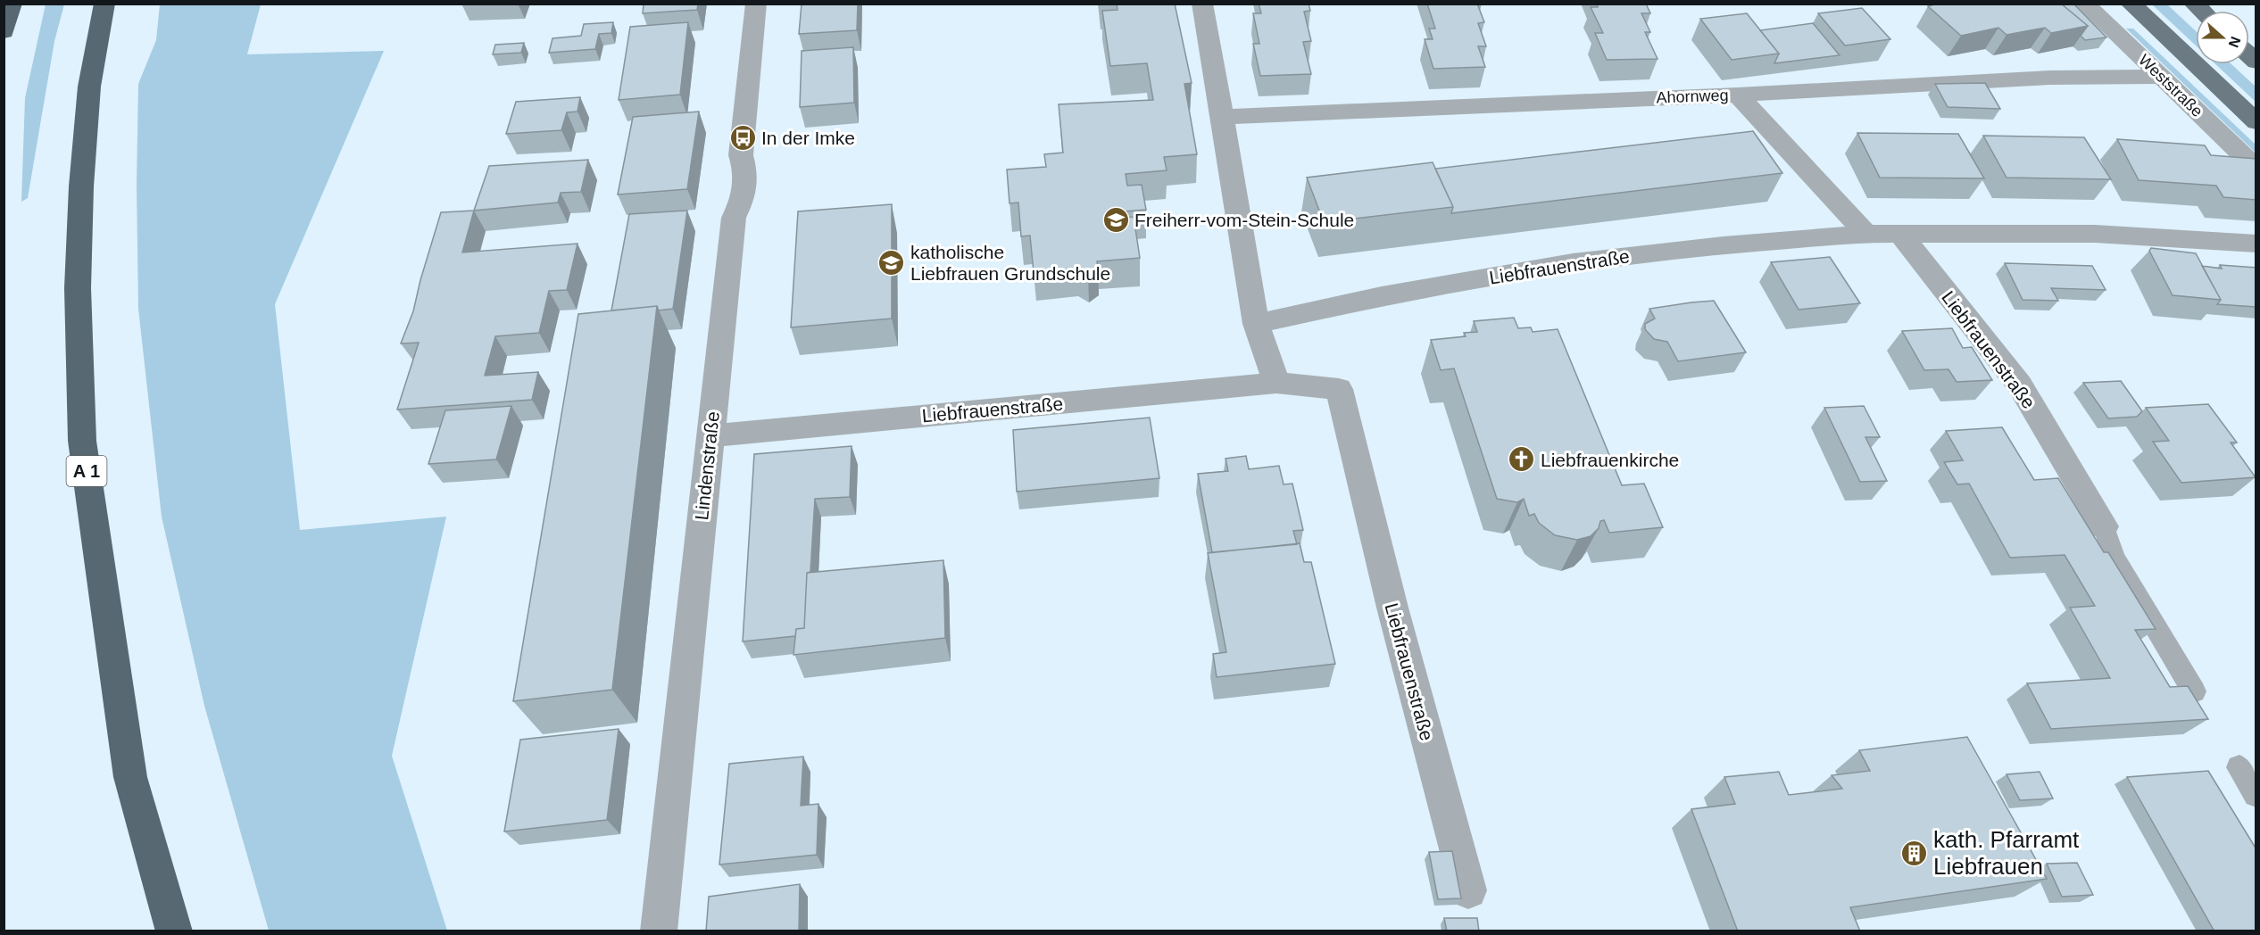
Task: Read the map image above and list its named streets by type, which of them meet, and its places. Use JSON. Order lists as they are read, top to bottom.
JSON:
{
  "streets": {
    "highway": ["A 1"],
    "main road": ["Weststraße"],
    "street": ["Ahornweg", "Liebfrauenstraße", "Lindenstraße"]
  },
  "crossings": [
    ["Weststraße", "Ahornweg"],
    ["Liebfrauenstraße", "Lindenstraße"]
  ],
  "places": {
    "bus stop": ["In der Imke"],
    "school or university": ["Freiherr-vom-Stein-Schule", "katholische Liebfrauen Grundschule"],
    "church": ["Liebfrauenkirche"],
    "building": ["kath. Pfarramt Liebfrauen"]
  },
  "north": "right"
}
